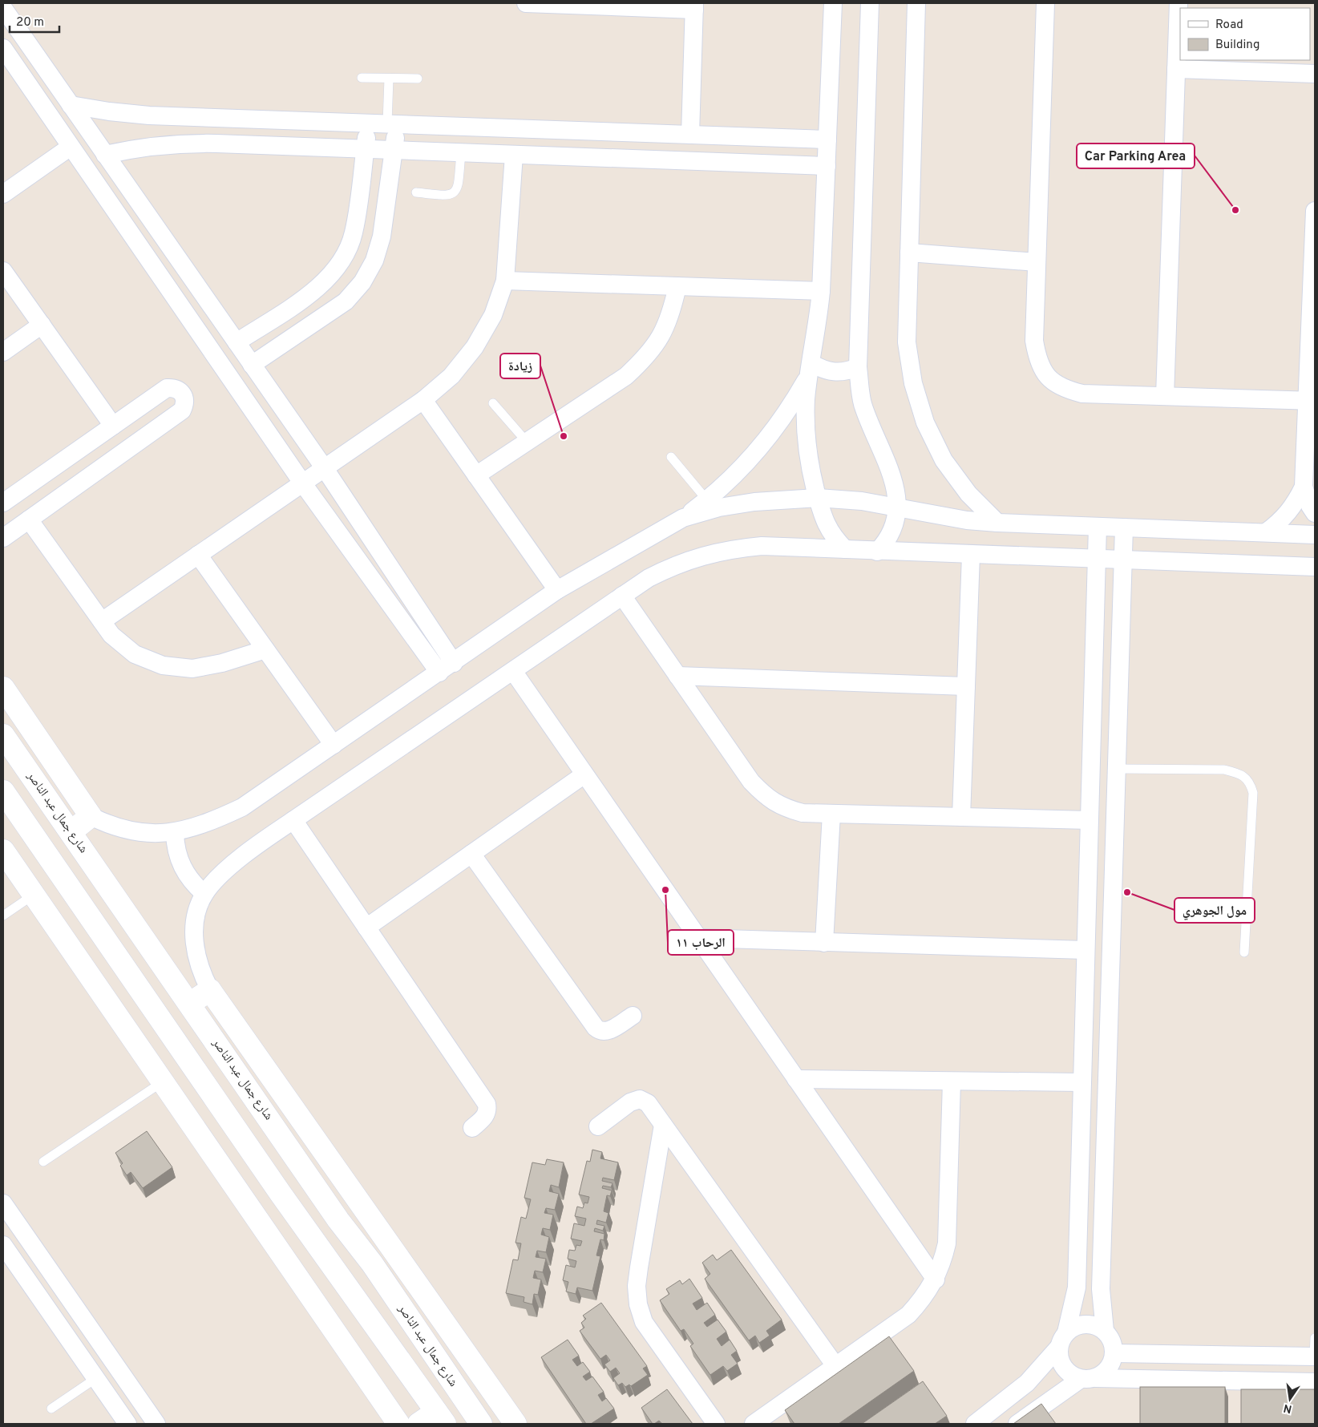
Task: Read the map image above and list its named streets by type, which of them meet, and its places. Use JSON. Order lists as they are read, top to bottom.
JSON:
{
  "streets": {
    "main road": ["شارع جمال عبد الناصر"]
  },
  "places": [
    "Car Parking Area",
    "زيادة",
    "الرحاب ١١",
    "مول الجوهري"
  ],
  "legend": ["Road", "Building"],
  "scale_bar": "20 m",
  "north": "bottom"
}
